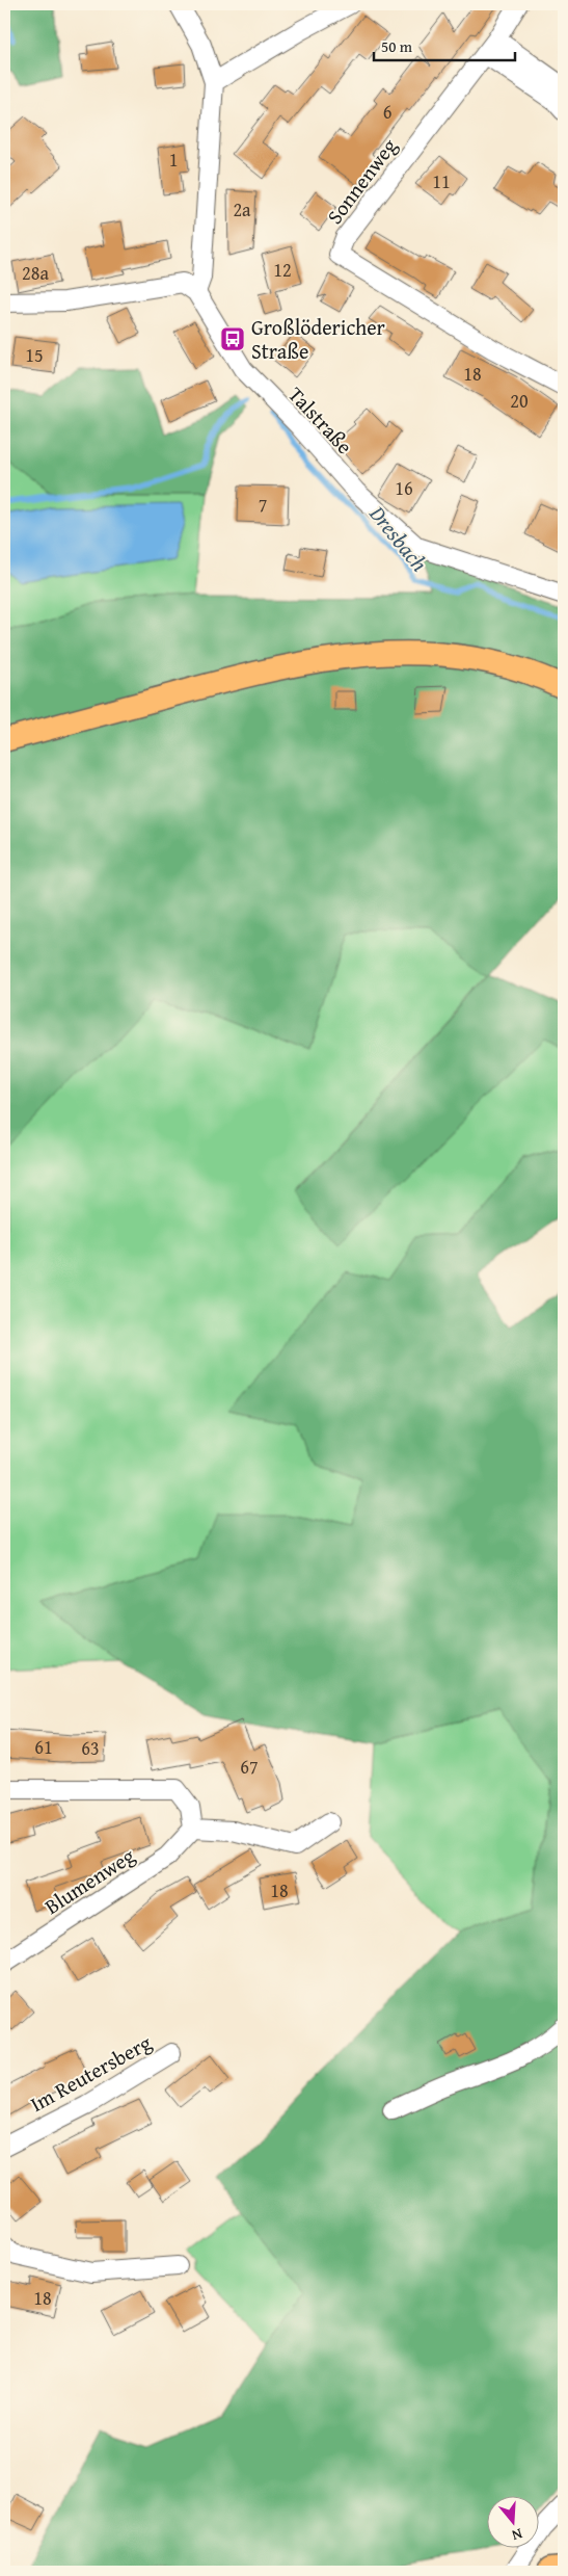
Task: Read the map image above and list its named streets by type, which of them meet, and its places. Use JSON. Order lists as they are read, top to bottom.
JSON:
{
  "streets": {
    "street": [
      "Sonnenweg",
      "Talstraße",
      "Blumenweg",
      "Im Reutersberg"
    ]
  },
  "water": ["Dresbach"],
  "places": {
    "bus stop": ["Großlödericher Straße"]
  },
  "house_numbers": [
    "6",
    "1",
    "11",
    "2a",
    "12",
    "28a",
    "15",
    "18",
    "20",
    "16",
    "7",
    "61",
    "63",
    "67",
    "18",
    "18"
  ],
  "scale_bar": "50 m",
  "north": "bottom"
}
